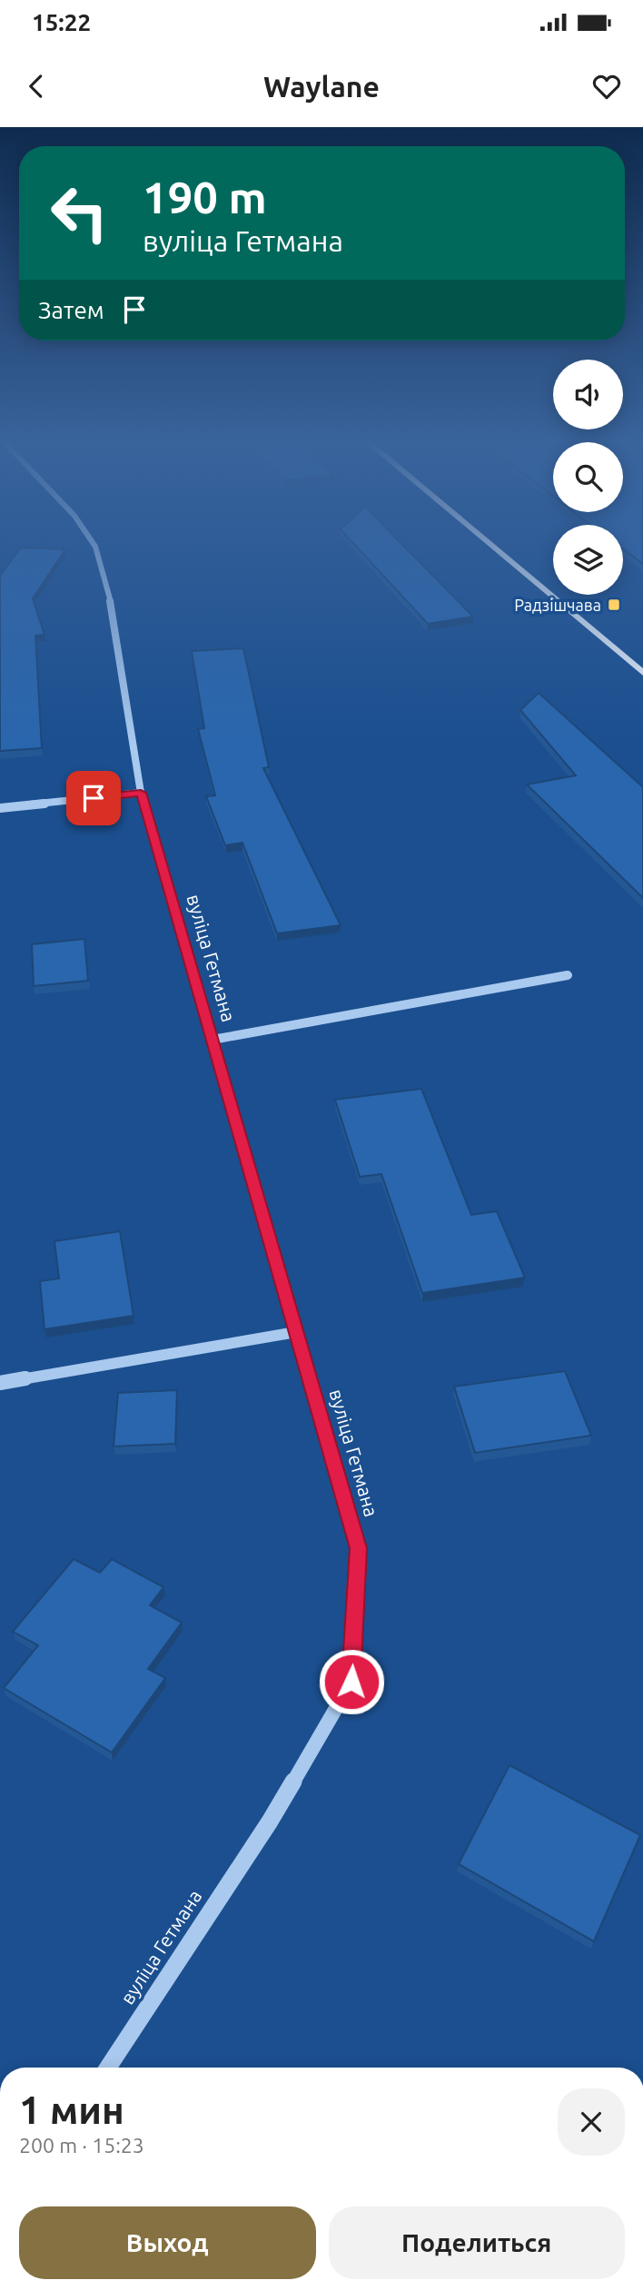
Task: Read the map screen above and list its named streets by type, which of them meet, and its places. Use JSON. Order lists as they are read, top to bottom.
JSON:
{
  "streets": {
    "street": ["вуліца Гетмана"]
  },
  "places": {
    "transit": ["Радзішчава"]
  },
  "page": {
    "status": "15:22",
    "header": "Waylane",
    "turn": ["190 m", "вуліца Гетмана"],
    "then": "Затем",
    "heading": ["1 мин", "200 m · 15:23"],
    "buttons": ["Выход", "Поделиться"]
  }
}
